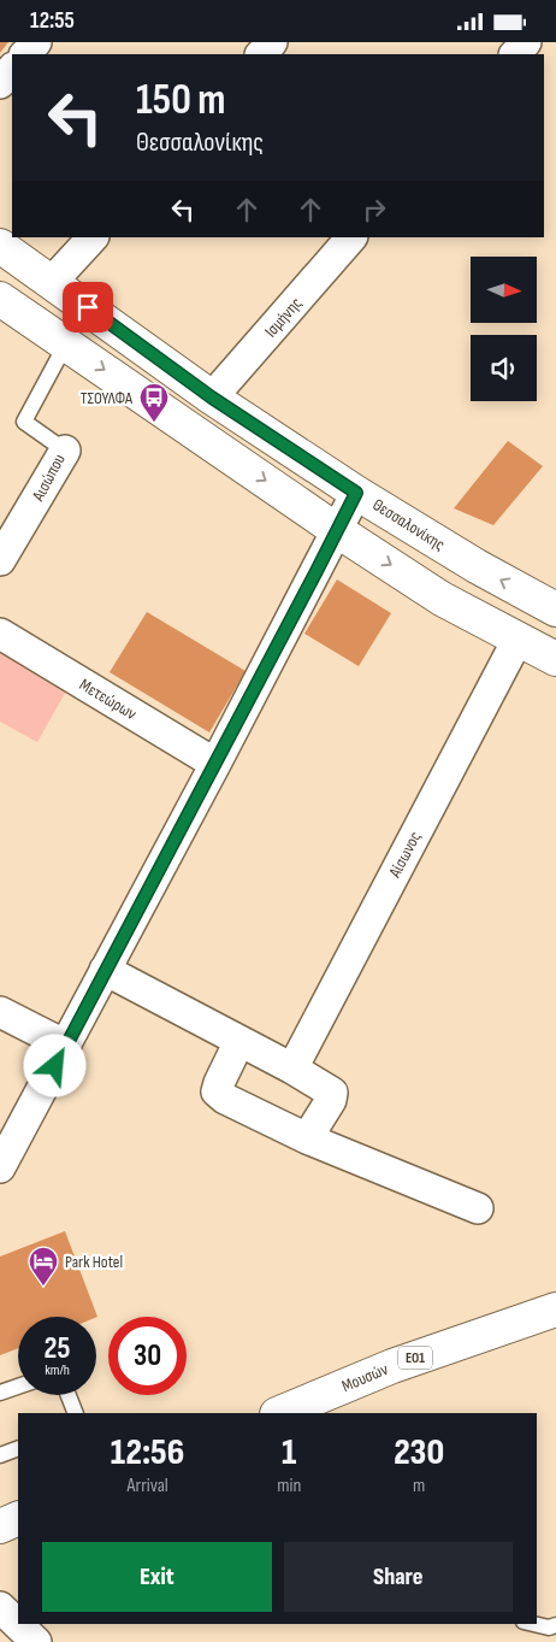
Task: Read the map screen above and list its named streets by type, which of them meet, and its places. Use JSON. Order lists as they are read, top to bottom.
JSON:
{
  "streets": {
    "main road": ["Θεσσαλονίκης", "ΕΟ1", "Μουσών"],
    "street": [
      "Ισμήνης",
      "Αισώπου",
      "Μετεώρων",
      "Αίσωνος"
    ]
  },
  "crossings": [
    ["Ισμήνης", "Θεσσαλονίκης"]
  ],
  "places": {
    "bus stop": ["ΤΣΟΥΛΦΑ"],
    "hotel": ["Park Hotel"]
  },
  "north": "right",
  "page": {
    "status": "12:55",
    "turn": ["150 m", "Θεσσαλονίκης"],
    "speed": "25 km/h",
    "limit": "30",
    "eta": [
      "12:56",
      "Arrival",
      "1",
      "min",
      "230",
      "m"
    ],
    "buttons": ["Exit", "Share"]
  }
}
